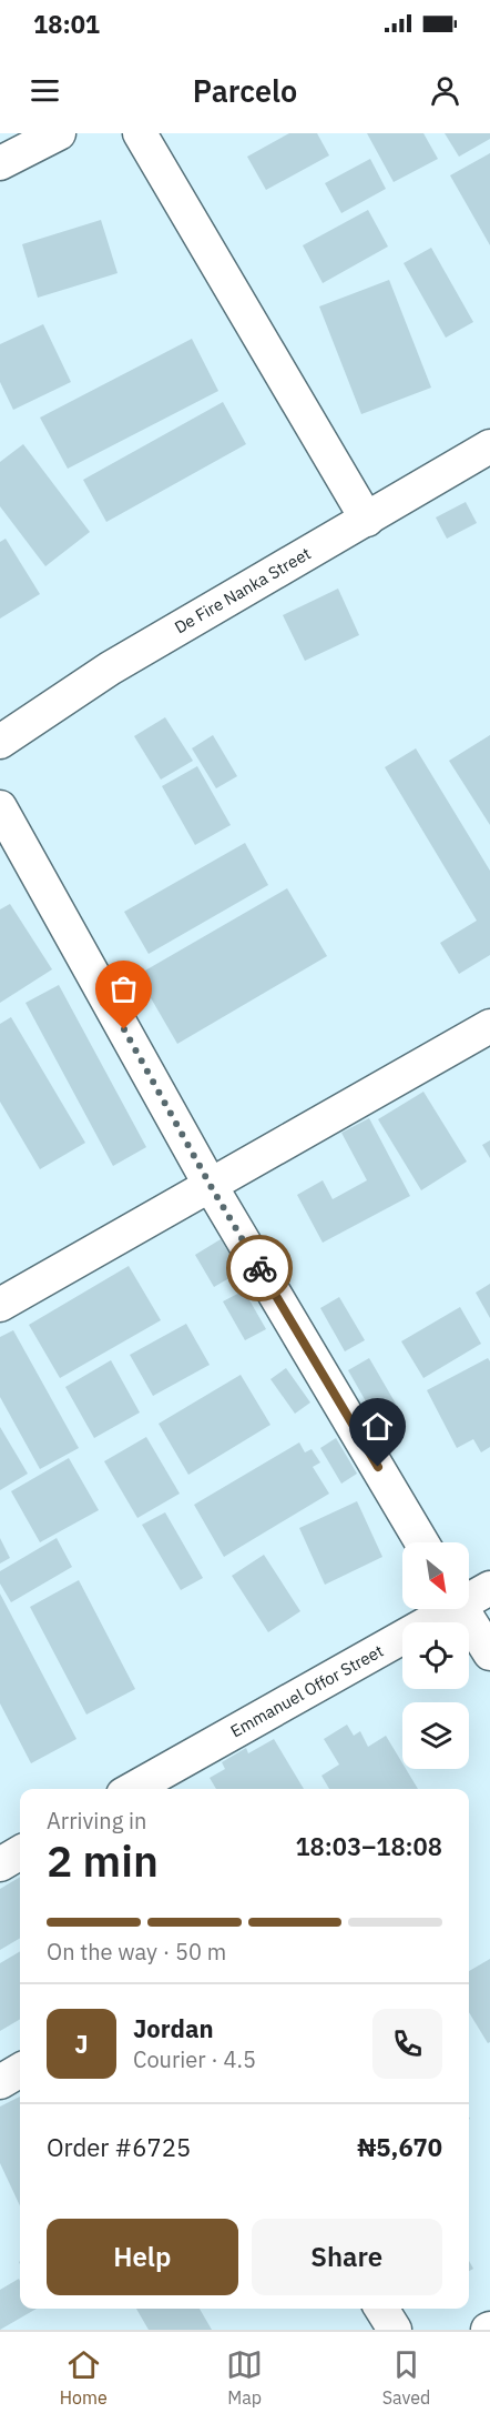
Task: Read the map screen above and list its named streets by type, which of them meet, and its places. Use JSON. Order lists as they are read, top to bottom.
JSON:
{
  "streets": {
    "street": ["De Fire Nanka Street", "Emmanuel Offor Street"]
  },
  "north": "bottom right",
  "page": {
    "status": "18:01",
    "header": "Parcelo",
    "heading": ["2 min", "Arriving in", "18:03–18:08"],
    "panel": [
      "Jordan",
      "Courier · 4.5",
      "Order #6725",
      "₦5,670"
    ],
    "bar": "On the way · 50 m",
    "round": "J",
    "buttons": ["Help", "Share"],
    "tabs": ["Home", "Map", "Saved"]
  }
}
